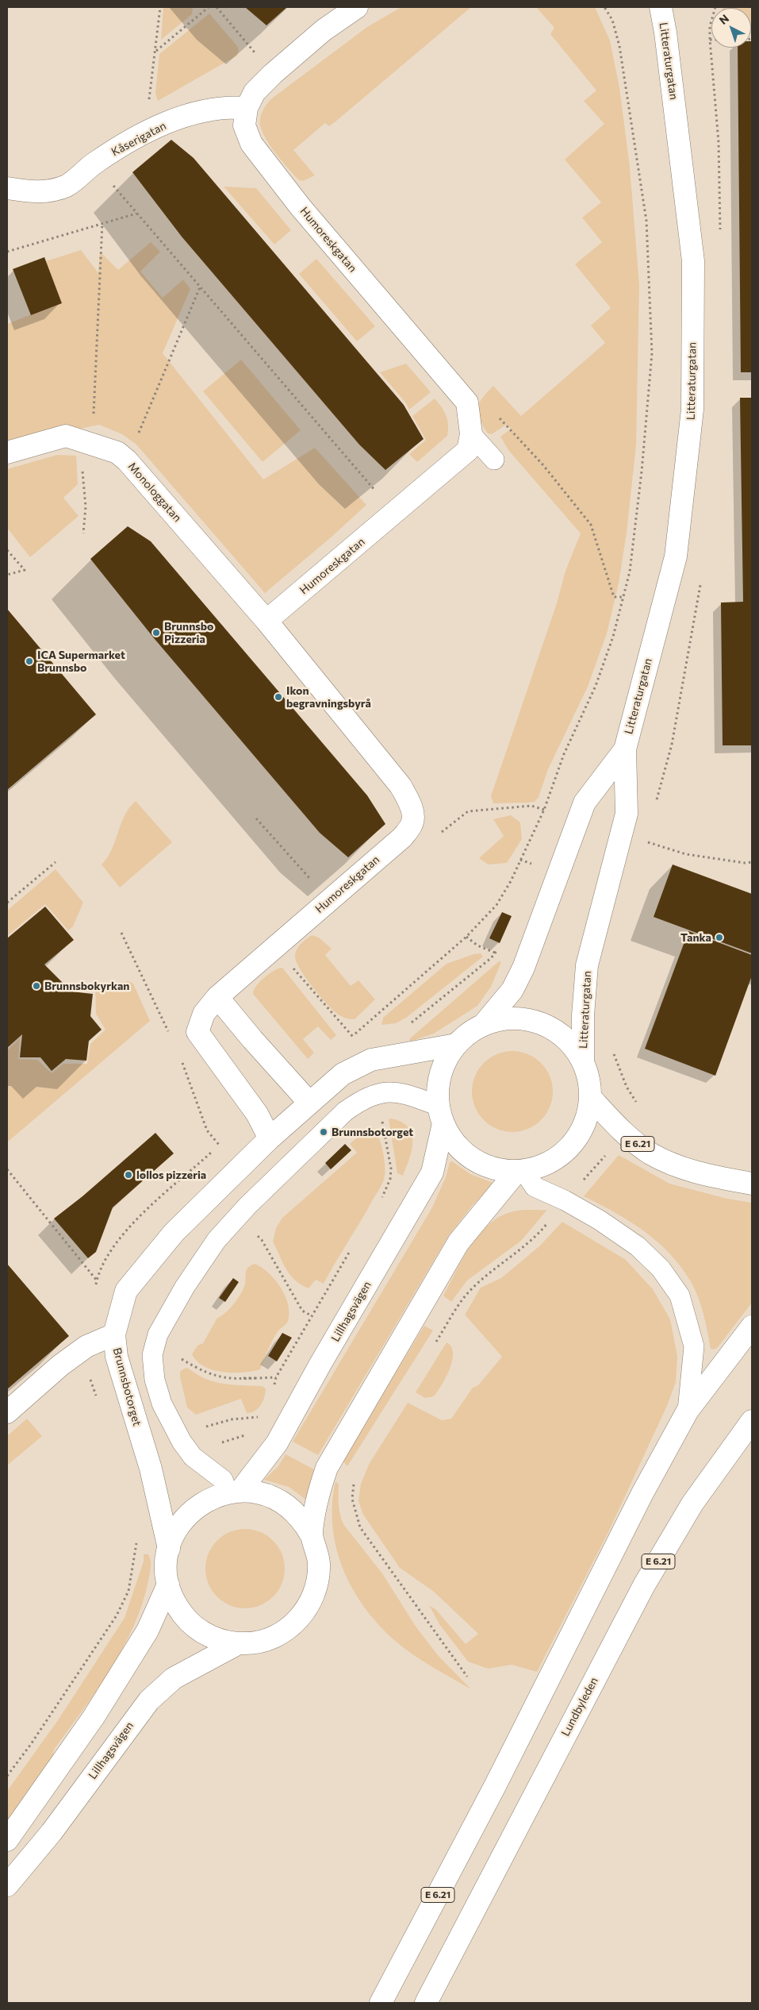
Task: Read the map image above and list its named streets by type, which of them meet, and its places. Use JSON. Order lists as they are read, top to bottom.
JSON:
{
  "streets": {
    "main road": [
      "Litteraturgatan",
      "Kåserigatan",
      "Humoreskgatan",
      "Monologgatan",
      "E 6.21",
      "Lillhagsvägen",
      "Brunnsbotorget",
      "Lundbyleden"
    ]
  },
  "crossings": [
    ["Litteraturgatan", "Lillhagsvägen"],
    ["Kåserigatan", "Humoreskgatan"],
    ["Humoreskgatan", "Monologgatan"],
    ["Humoreskgatan", "Brunnsbotorget"],
    ["E 6.21", "Lillhagsvägen"],
    ["Lillhagsvägen", "Brunnsbotorget"]
  ],
  "places": [
    "Brunnsbo Pizzeria",
    "ICA Supermarket Brunnsbo",
    "Ikon begravningsbyrå",
    "Tanka",
    "Brunnsbokyrkan",
    "Brunnsbotorget",
    "lollos pizzeria"
  ],
  "north": "top left"
}
